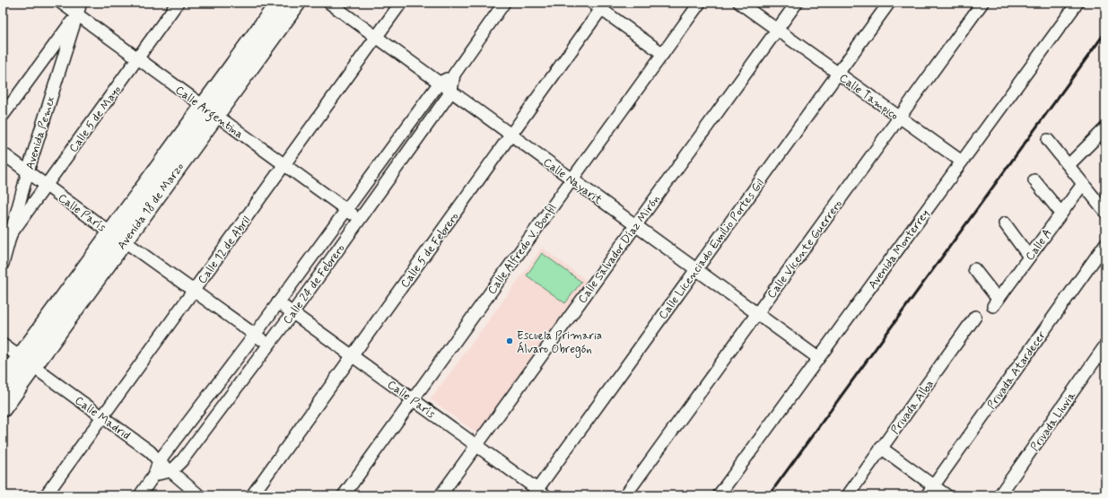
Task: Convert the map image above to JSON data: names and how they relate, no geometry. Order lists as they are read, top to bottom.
{
  "streets": {
    "street": [
      "Calle Tampico",
      "Calle Argentina",
      "Calle 5 de Mayo",
      "Avenida Pemex",
      "Calle Nayarit",
      "Avenida 18 de Marzo",
      "Calle París",
      "Calle A",
      "Calle Alfredo V. Bonfil",
      "Calle Salvador Díaz Mirón",
      "Calle Licenciado Emilio Portes Gil",
      "Calle Vicente Guerrero",
      "Avenida Monterrey",
      "Calle 12 de Abril",
      "Calle 5 de Febrero",
      "Calle 24 de Febrero",
      "Privada Atardecer",
      "Privada Alba",
      "Calle Madrid",
      "Privada Lluvia"
    ]
  },
  "crossings": [
    ["Calle Tampico", "Calle Salvador Díaz Mirón"],
    ["Calle Tampico", "Calle Licenciado Emilio Portes Gil"],
    ["Calle Tampico", "Calle Vicente Guerrero"],
    ["Calle Tampico", "Avenida Monterrey"],
    ["Calle Argentina", "Calle 5 de Mayo"],
    ["Calle Argentina", "Avenida Pemex"],
    ["Calle Argentina", "Avenida 18 de Marzo"],
    ["Calle Argentina", "Calle 12 de Abril"],
    ["Calle Argentina", "Calle 24 de Febrero"],
    ["Calle 5 de Mayo", "Avenida Pemex"],
    ["Calle 5 de Mayo", "Calle París"],
    ["Avenida Pemex", "Calle París"],
    ["Calle Nayarit", "Calle Alfredo V. Bonfil"],
    ["Calle Nayarit", "Calle Salvador Díaz Mirón"],
    ["Calle Nayarit", "Calle Licenciado Emilio Portes Gil"],
    ["Calle Nayarit", "Calle Vicente Guerrero"],
    ["Calle Nayarit", "Avenida Monterrey"],
    ["Calle Nayarit", "Calle 12 de Abril"],
    ["Calle Nayarit", "Calle 5 de Febrero"],
    ["Calle Nayarit", "Calle 24 de Febrero"],
    ["Avenida 18 de Marzo", "Calle París"],
    ["Avenida 18 de Marzo", "Calle Madrid"],
    ["Calle París", "Calle Alfredo V. Bonfil"],
    ["Calle París", "Calle Salvador Díaz Mirón"],
    ["Calle París", "Calle Licenciado Emilio Portes Gil"],
    ["Calle París", "Calle 12 de Abril"],
    ["Calle París", "Calle 5 de Febrero"],
    ["Calle París", "Calle 24 de Febrero"],
    ["Calle 12 de Abril", "Calle Madrid"],
    ["Calle 24 de Febrero", "Calle Madrid"]
  ],
  "places": ["Escuela Primaria Álvaro Obregón"]
}
